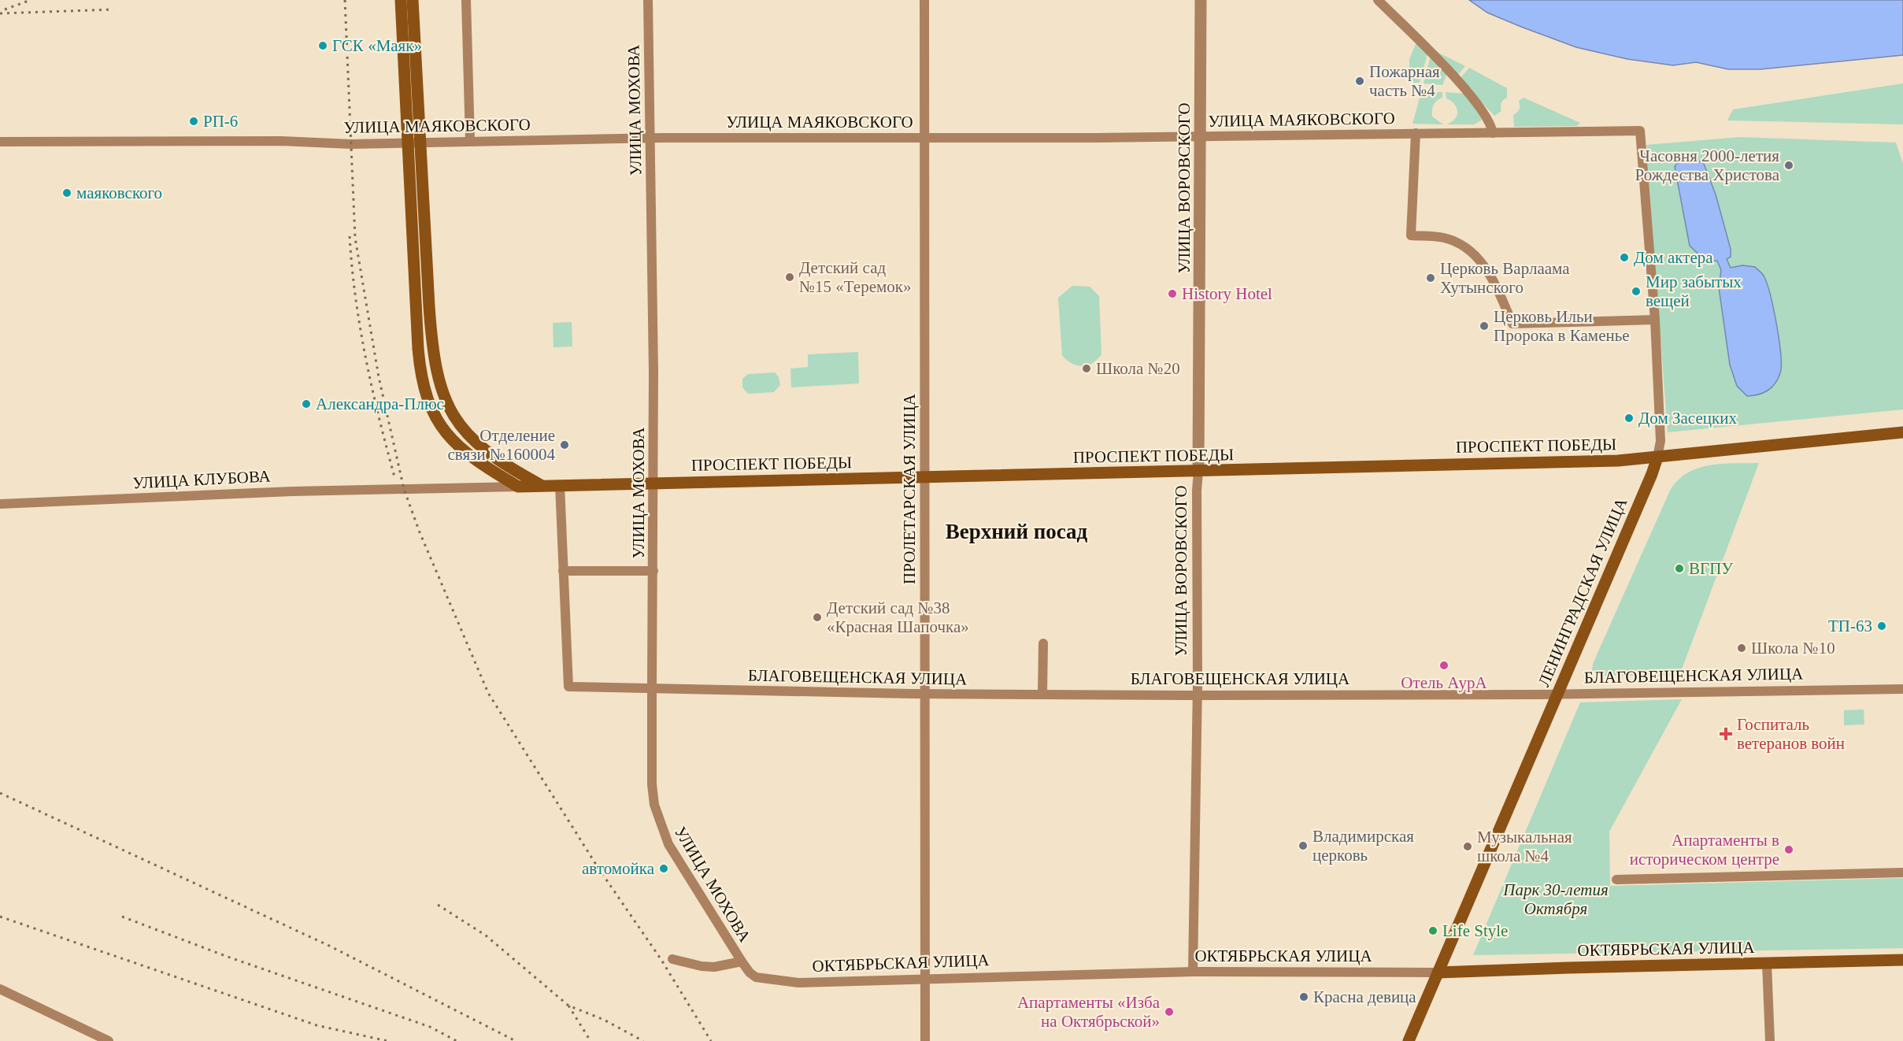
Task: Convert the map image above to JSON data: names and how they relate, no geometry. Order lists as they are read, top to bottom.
{
  "streets": {
    "main road": ["ПРОСПЕКТ ПОБЕДЫ", "ЛЕНИНГРАДСКАЯ УЛИЦА", "ОКТЯБРЬСКАЯ УЛИЦА"],
    "street": [
      "УЛИЦА МОХОВА",
      "УЛИЦА МАЯКОВСКОГО",
      "УЛИЦА ВОРОВСКОГО",
      "УЛИЦА КЛУБОВА",
      "ПРОЛЕТАРСКАЯ УЛИЦА",
      "БЛАГОВЕЩЕНСКАЯ УЛИЦА"
    ]
  },
  "crossings": [
    ["УЛИЦА МОХОВА", "УЛИЦА МАЯКОВСКОГО"],
    ["УЛИЦА МОХОВА", "ПРОСПЕКТ ПОБЕДЫ"],
    ["УЛИЦА МОХОВА", "БЛАГОВЕЩЕНСКАЯ УЛИЦА"],
    ["УЛИЦА МОХОВА", "ОКТЯБРЬСКАЯ УЛИЦА"],
    ["УЛИЦА МАЯКОВСКОГО", "УЛИЦА ВОРОВСКОГО"],
    ["УЛИЦА МАЯКОВСКОГО", "ПРОЛЕТАРСКАЯ УЛИЦА"],
    ["УЛИЦА МАЯКОВСКОГО", "ЛЕНИНГРАДСКАЯ УЛИЦА"],
    ["УЛИЦА ВОРОВСКОГО", "ПРОСПЕКТ ПОБЕДЫ"],
    ["УЛИЦА ВОРОВСКОГО", "БЛАГОВЕЩЕНСКАЯ УЛИЦА"],
    ["УЛИЦА ВОРОВСКОГО", "ОКТЯБРЬСКАЯ УЛИЦА"],
    ["ПРОСПЕКТ ПОБЕДЫ", "УЛИЦА КЛУБОВА"],
    ["ПРОСПЕКТ ПОБЕДЫ", "ПРОЛЕТАРСКАЯ УЛИЦА"],
    ["ПРОСПЕКТ ПОБЕДЫ", "ЛЕНИНГРАДСКАЯ УЛИЦА"],
    ["ПРОЛЕТАРСКАЯ УЛИЦА", "БЛАГОВЕЩЕНСКАЯ УЛИЦА"],
    ["ПРОЛЕТАРСКАЯ УЛИЦА", "ОКТЯБРЬСКАЯ УЛИЦА"],
    ["ЛЕНИНГРАДСКАЯ УЛИЦА", "БЛАГОВЕЩЕНСКАЯ УЛИЦА"],
    ["ЛЕНИНГРАДСКАЯ УЛИЦА", "ОКТЯБРЬСКАЯ УЛИЦА"]
  ],
  "districts": ["Верхний посад"],
  "parks": ["Парк 30-летия Октября"],
  "places": {
    "other": [
      "ГСК «Маяк»",
      "Пожарная часть №4",
      "РП-6",
      "Часовня 2000-летия Рождества Христова",
      "маяковского",
      "Дом актера",
      "Детский сад №15 «Теремок»",
      "Церковь Варлаама Хутынского",
      "Мир забытых вещей",
      "History Hotel",
      "Церковь Ильи Пророка в Каменье",
      "Школа №20",
      "Александра-Плюс",
      "Дом Засецких",
      "Отделение связи №160004",
      "ВГПУ",
      "Детский сад №38 «Красная Шапочка»",
      "ТП-63",
      "Школа №10",
      "Отель АурА",
      "Владимирская церковь",
      "Музыкальная школа №4",
      "Апартаменты в историческом центре",
      "автомойка",
      "Life Style",
      "Красна девица",
      "Апартаменты «Изба на Октябрьской»"
    ],
    "health": ["Госпиталь ветеранов войн"]
  }
}
